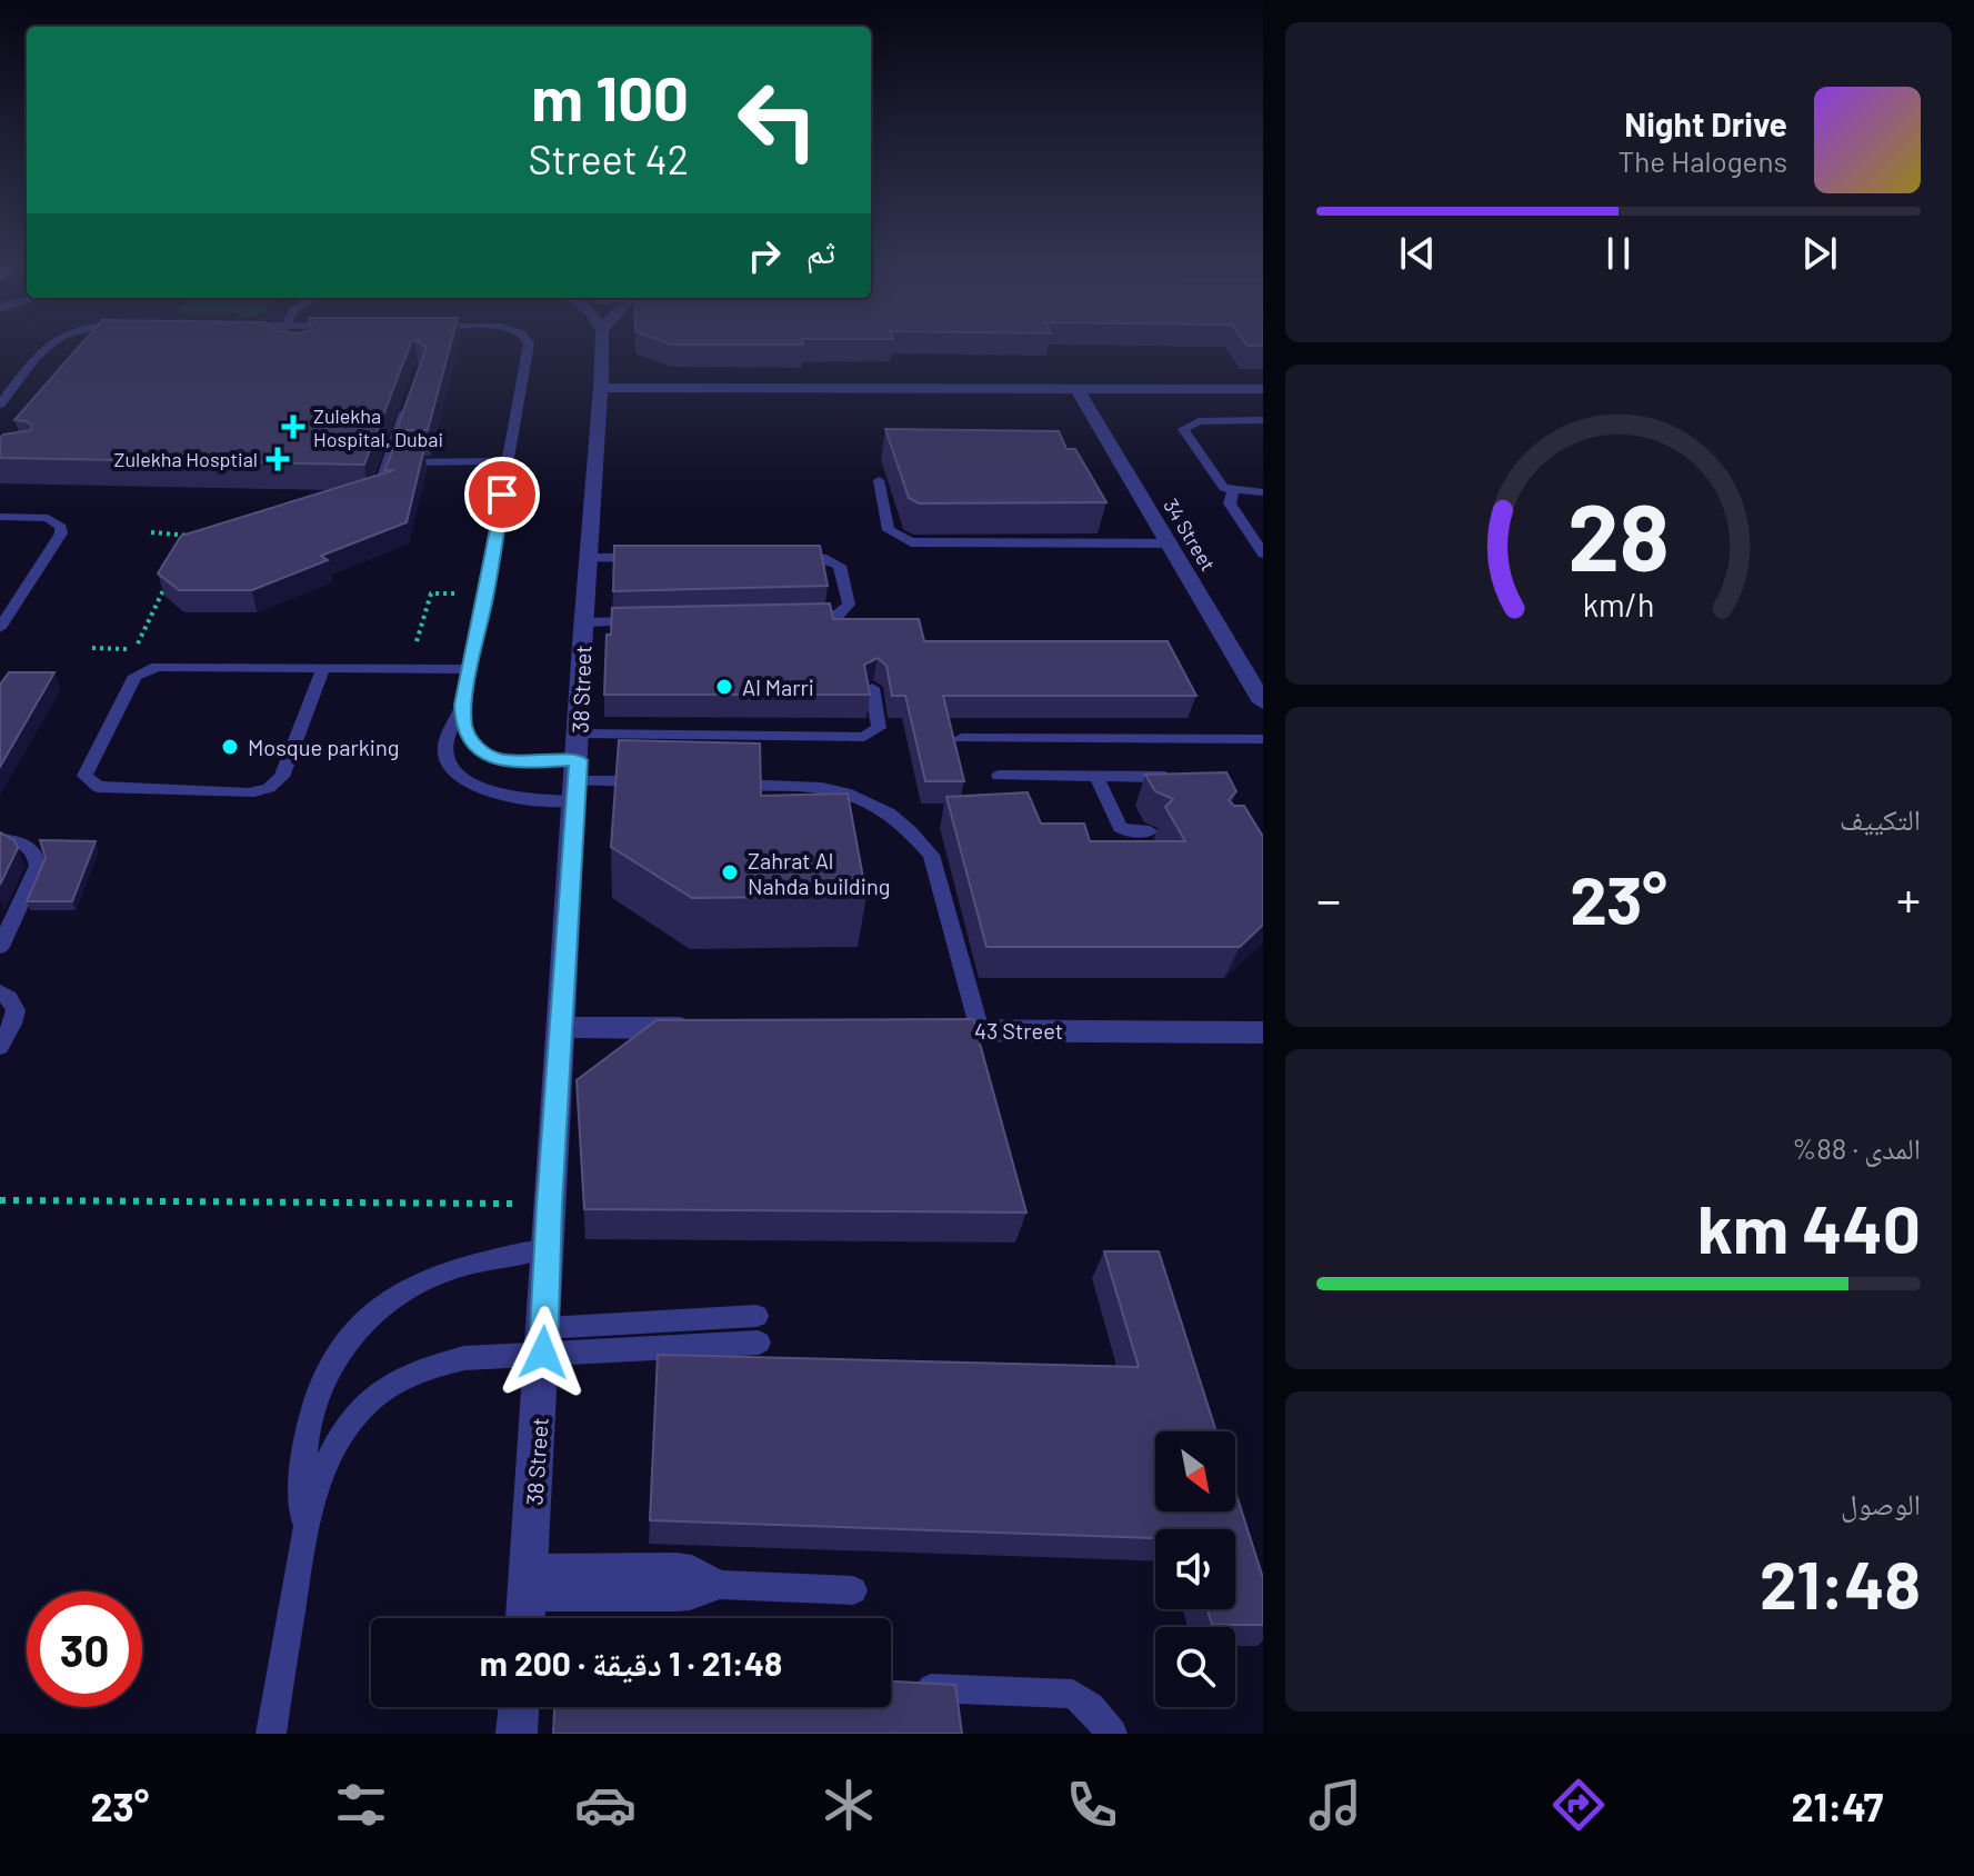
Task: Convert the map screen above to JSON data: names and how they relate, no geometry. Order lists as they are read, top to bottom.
{
  "streets": {
    "street": ["34 Street", "38 Street", "43 Street"]
  },
  "places": {
    "health": ["Zulekha Hospital, Dubai", "Zulekha Hosptial"],
    "other": ["Al Marri", "Mosque parking", "Zahrat Al Nahda building"]
  },
  "north": "bottom right",
  "page": {
    "turn": ["100 m", "42 Street"],
    "song": ["Night Drive", "The Halogens"],
    "then": "ثم",
    "tile": [
      "التكييف",
      ["المدى · 88%", "440 km"],
      ["الوصول", "21:48"]
    ],
    "heat": ["−", "23°", "+"],
    "limit": "30",
    "trip": "21:48 · 1 دقيقة · 200 m",
    "tabs": ["21:47", "23°"],
    "gauge": ["28", "km/h"]
  }
}
